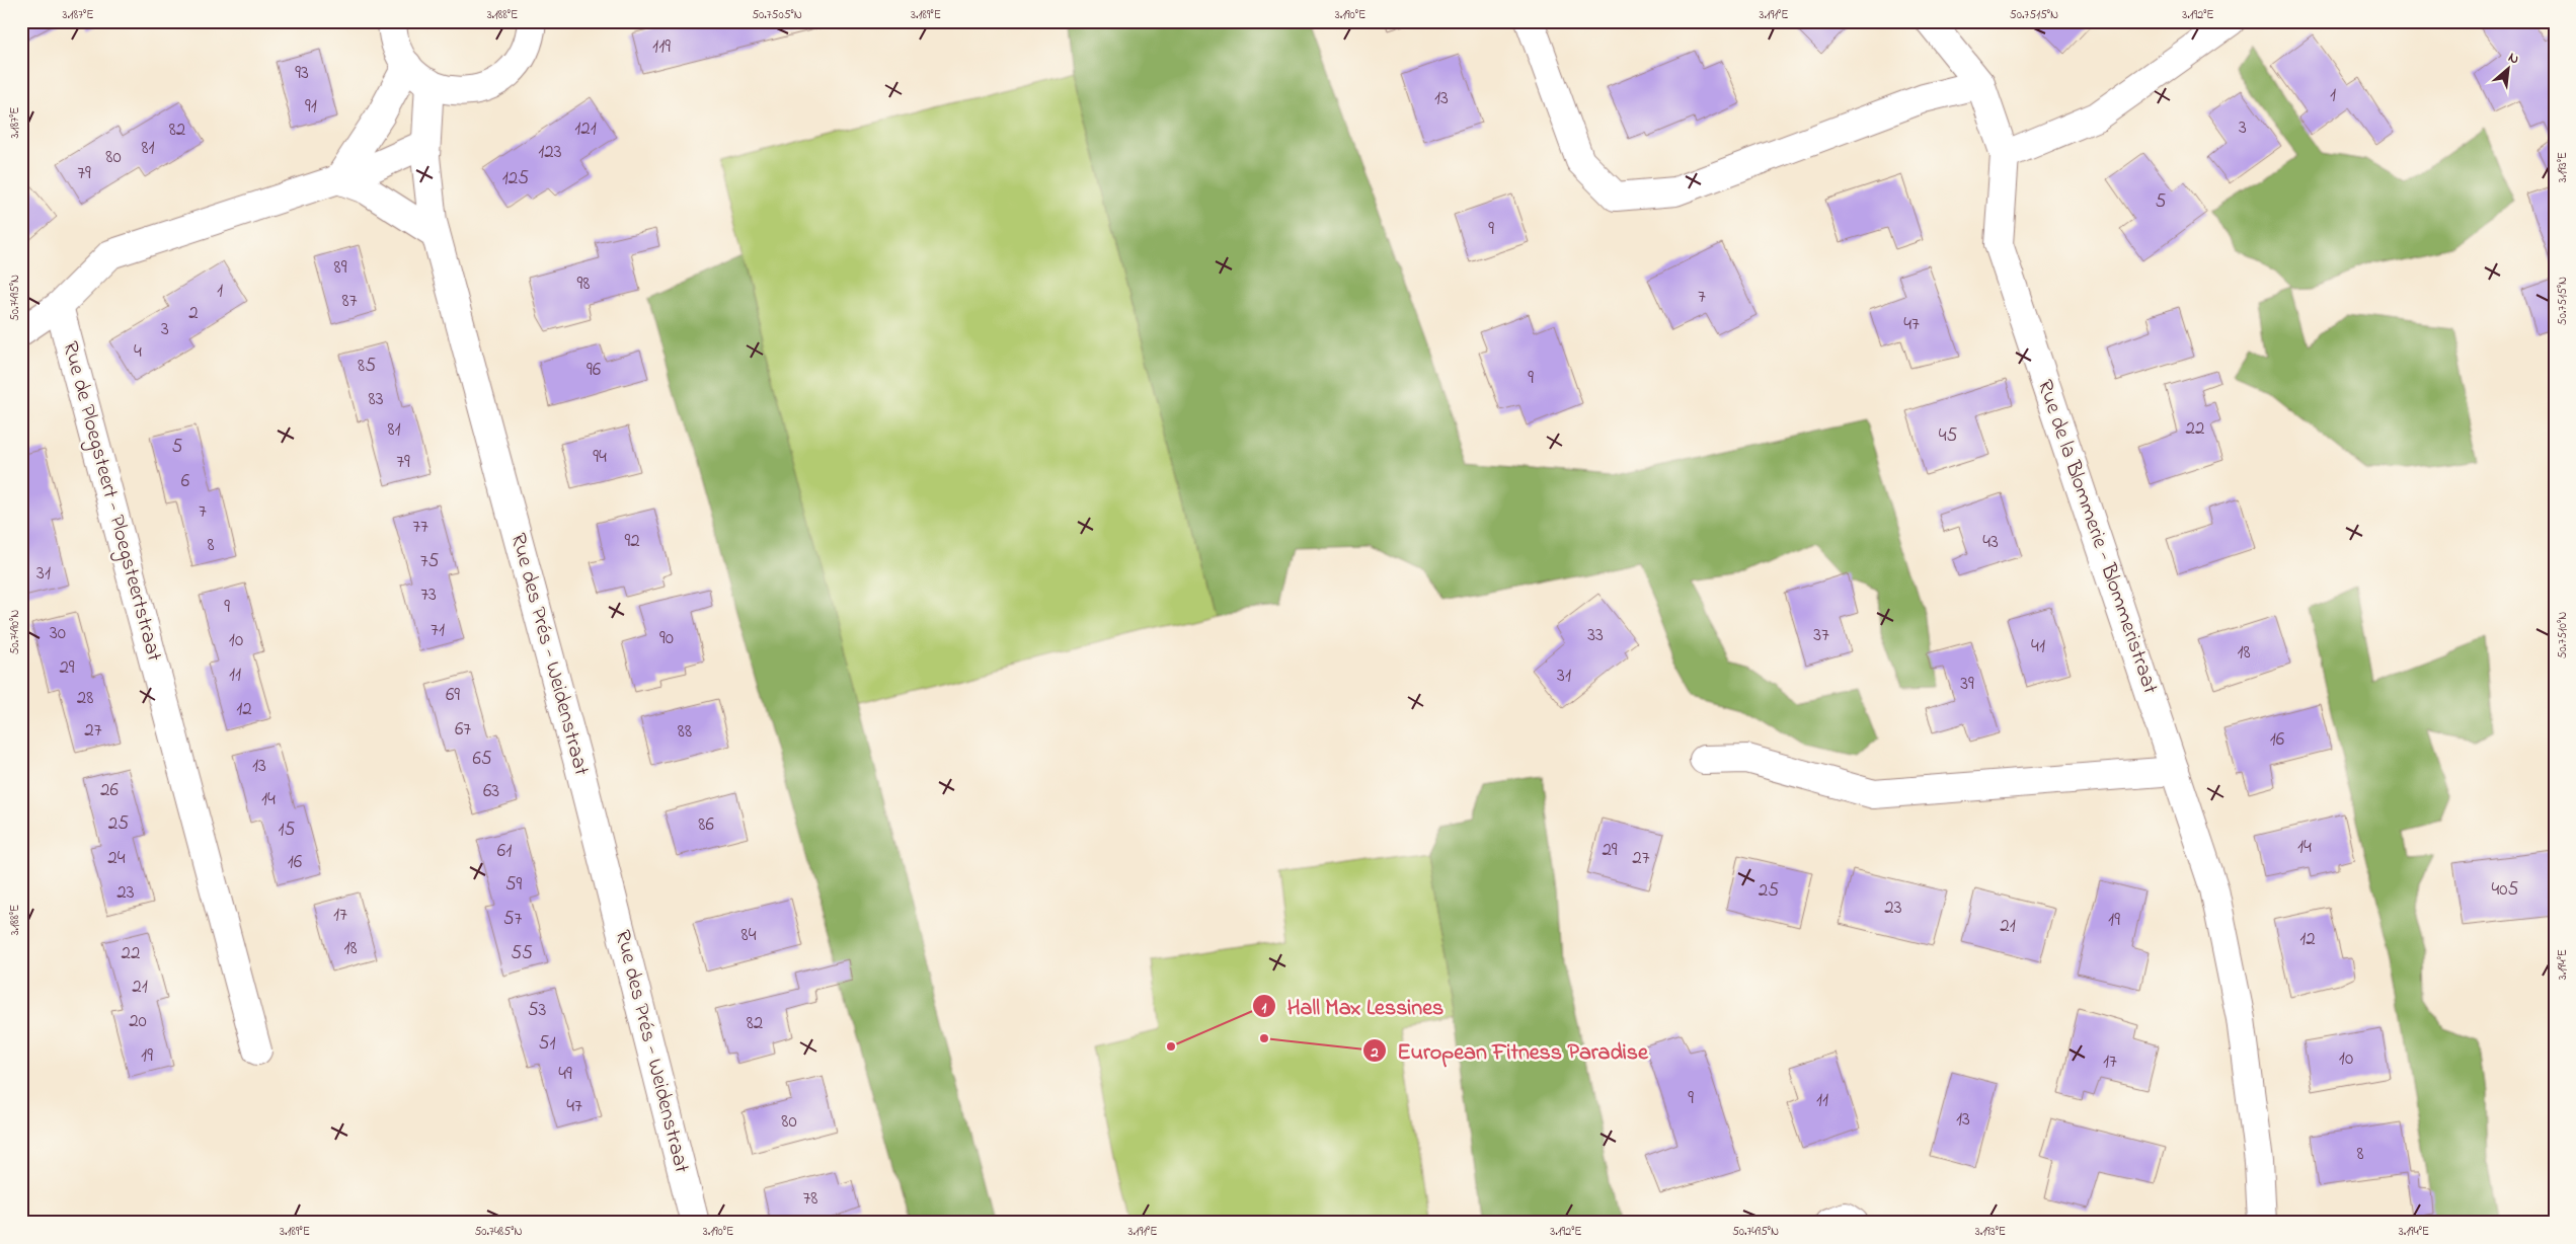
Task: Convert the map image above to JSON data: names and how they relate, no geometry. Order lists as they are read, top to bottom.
{
  "streets": {
    "street": ["Rue de Ploegsteert - Ploegsteertstraat", "Rue de la Blommerie - Blommeristraat", "Rue des Prés - Weidenstraat"]
  },
  "crossings": [
    ["Rue de Ploegsteert - Ploegsteertstraat", "Rue des Prés - Weidenstraat"]
  ],
  "places": ["European Fitness Paradise", "Hall Max Lessines"],
  "house_numbers": [
    "119",
    "93",
    "1",
    "13",
    "91",
    "3",
    "121",
    "82",
    "81",
    "123",
    "80",
    "79",
    "125",
    "5",
    "9",
    "89",
    "98",
    "1",
    "7",
    "87",
    "2",
    "47",
    "3",
    "4",
    "85",
    "96",
    "9",
    "83",
    "22",
    "81",
    "45",
    "5",
    "94",
    "79",
    "6",
    "7",
    "77",
    "92",
    "43",
    "8",
    "75",
    "31",
    "73",
    "9",
    "71",
    "30",
    "33",
    "37",
    "90",
    "10",
    "41",
    "18",
    "29",
    "11",
    "31",
    "39",
    "69",
    "28",
    "12",
    "67",
    "27",
    "88",
    "16",
    "65",
    "13",
    "26",
    "63",
    "14",
    "25",
    "86",
    "15",
    "14",
    "29",
    "61",
    "24",
    "27",
    "16",
    "59",
    "405",
    "25",
    "23",
    "23",
    "17",
    "57",
    "19",
    "21",
    "84",
    "12",
    "18",
    "22",
    "55",
    "21",
    "53",
    "20",
    "82",
    "51",
    "19",
    "10",
    "17",
    "49",
    "9",
    "11",
    "47",
    "13",
    "80",
    "8",
    "78"
  ],
  "north": "top right",
  "coordinates": [
    "3.187°E",
    "3.188°E",
    "50.7505°N",
    "3.189°E",
    "3.190°E",
    "3.191°E",
    "50.7515°N",
    "3.192°E",
    "3.193°E",
    "50.7495°N",
    "50.7490°N",
    "50.7510°N",
    "3.194°E",
    "50.7485°N"
  ]
}
